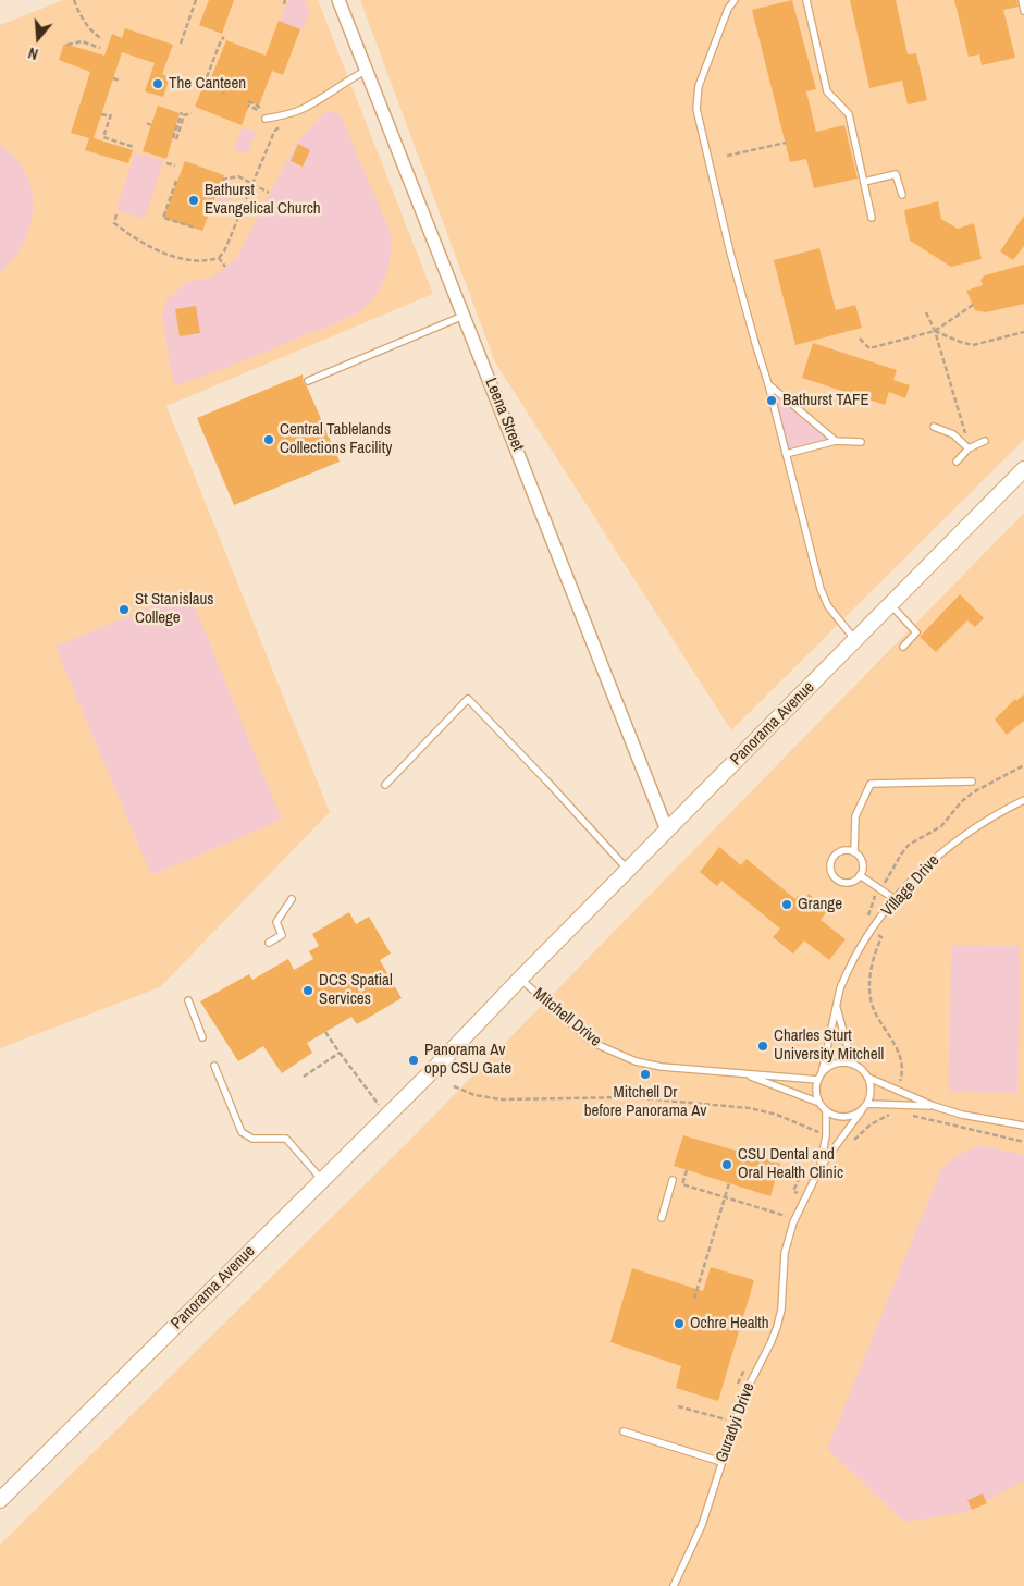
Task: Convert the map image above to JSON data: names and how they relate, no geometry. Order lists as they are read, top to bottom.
{
  "streets": {
    "street": ["Leena Street", "Panorama Avenue"],
    "lane": ["Village Drive", "Mitchell Drive", "Guradyi Drive"]
  },
  "crossings": [
    ["Leena Street", "Panorama Avenue"],
    ["Panorama Avenue", "Mitchell Drive"],
    ["Village Drive", "Mitchell Drive"],
    ["Village Drive", "Guradyi Drive"],
    ["Mitchell Drive", "Guradyi Drive"]
  ],
  "places": [
    "The Canteen",
    "Bathurst Evangelical Church",
    "Bathurst TAFE",
    "Central Tablelands Collections Facility",
    "St Stanislaus College",
    "Grange",
    "DCS Spatial Services",
    "Charles Sturt University Mitchell",
    "Panorama Av opp CSU Gate",
    "Mitchell Dr before Panorama Av",
    "CSU Dental and Oral Health Clinic",
    "Ochre Health"
  ],
  "north": "bottom"
}
